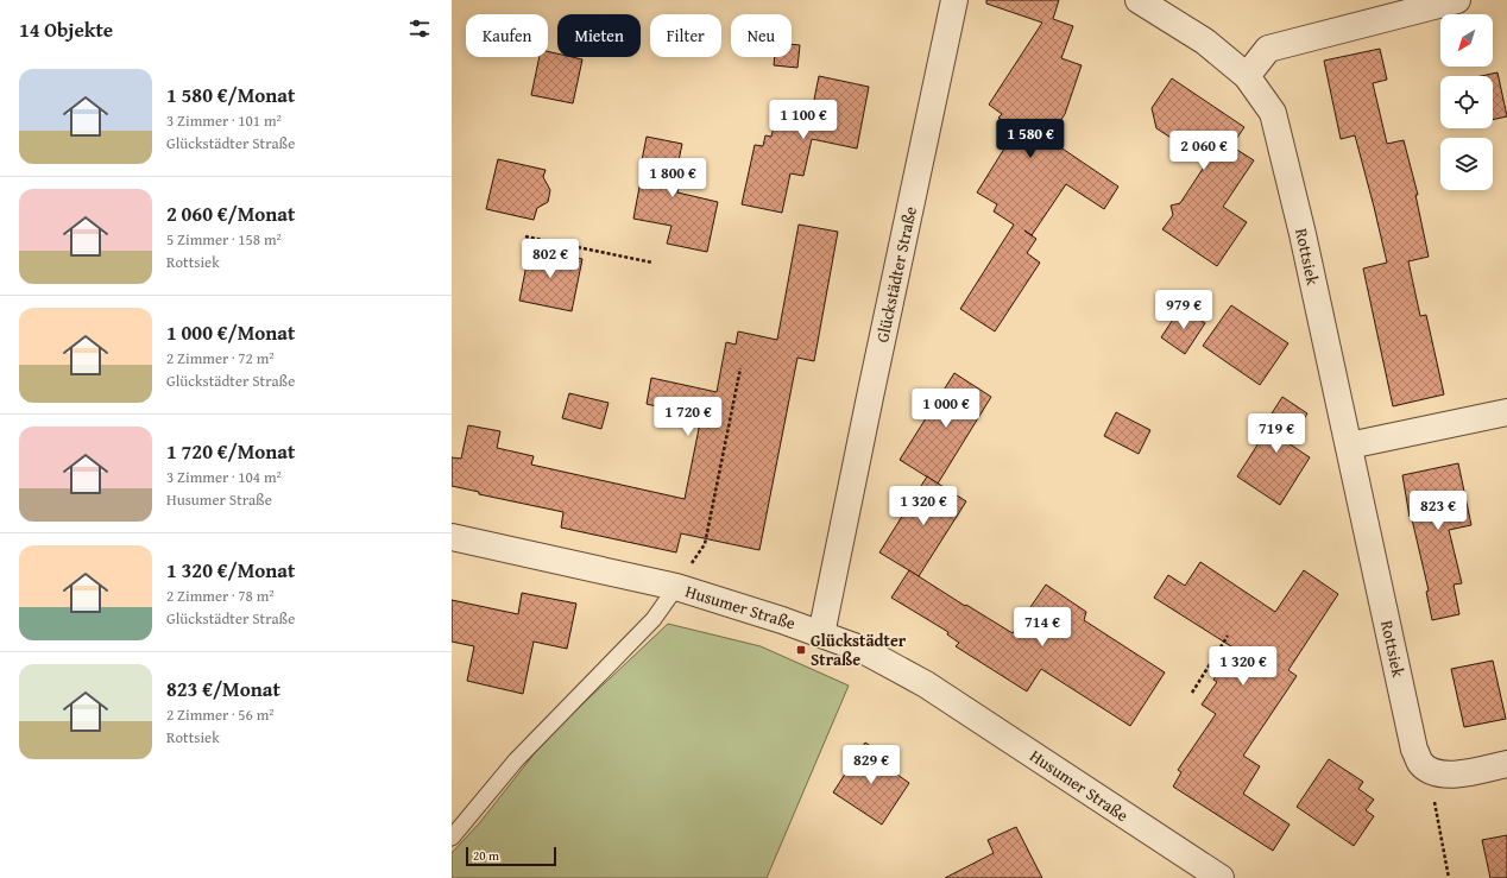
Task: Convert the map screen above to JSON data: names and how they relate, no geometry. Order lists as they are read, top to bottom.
{
  "streets": {
    "street": ["Rottsiek", "Glückstädter Straße", "Husumer Straße"]
  },
  "crossings": [
    ["Glückstädter Straße", "Husumer Straße"]
  ],
  "places": {
    "transit": ["Glückstädter Straße"]
  },
  "scale_bar": "20 m",
  "north": "bottom left",
  "page": {
    "heading": "14 Objekte",
    "chip": [
      "Kaufen",
      "Mieten",
      "Filter",
      "Neu"
    ],
    "list": [
      {
        "name": "1 580 €/Monat",
        "note": "3 Zimmer · 101 m² · Glückstädter Straße"
      },
      {
        "name": "2 060 €/Monat",
        "note": "5 Zimmer · 158 m² · Rottsiek"
      },
      {
        "name": "1 000 €/Monat",
        "note": "2 Zimmer · 72 m² · Glückstädter Straße"
      },
      {
        "name": "1 720 €/Monat",
        "note": "3 Zimmer · 104 m² · Husumer Straße"
      },
      {
        "name": "1 320 €/Monat",
        "note": "2 Zimmer · 78 m² · Glückstädter Straße"
      },
      {
        "name": "823 €/Monat",
        "note": "2 Zimmer · 56 m² · Rottsiek"
      }
    ],
    "price": [
      "1 100 €",
      "1 580 €",
      "2 060 €",
      "1 800 €",
      "802 €",
      "979 €",
      "1 000 €",
      "1 720 €",
      "719 €",
      "1 320 €",
      "823 €",
      "714 €",
      "1 320 €",
      "829 €"
    ],
    "scale": "20 m"
  }
}
